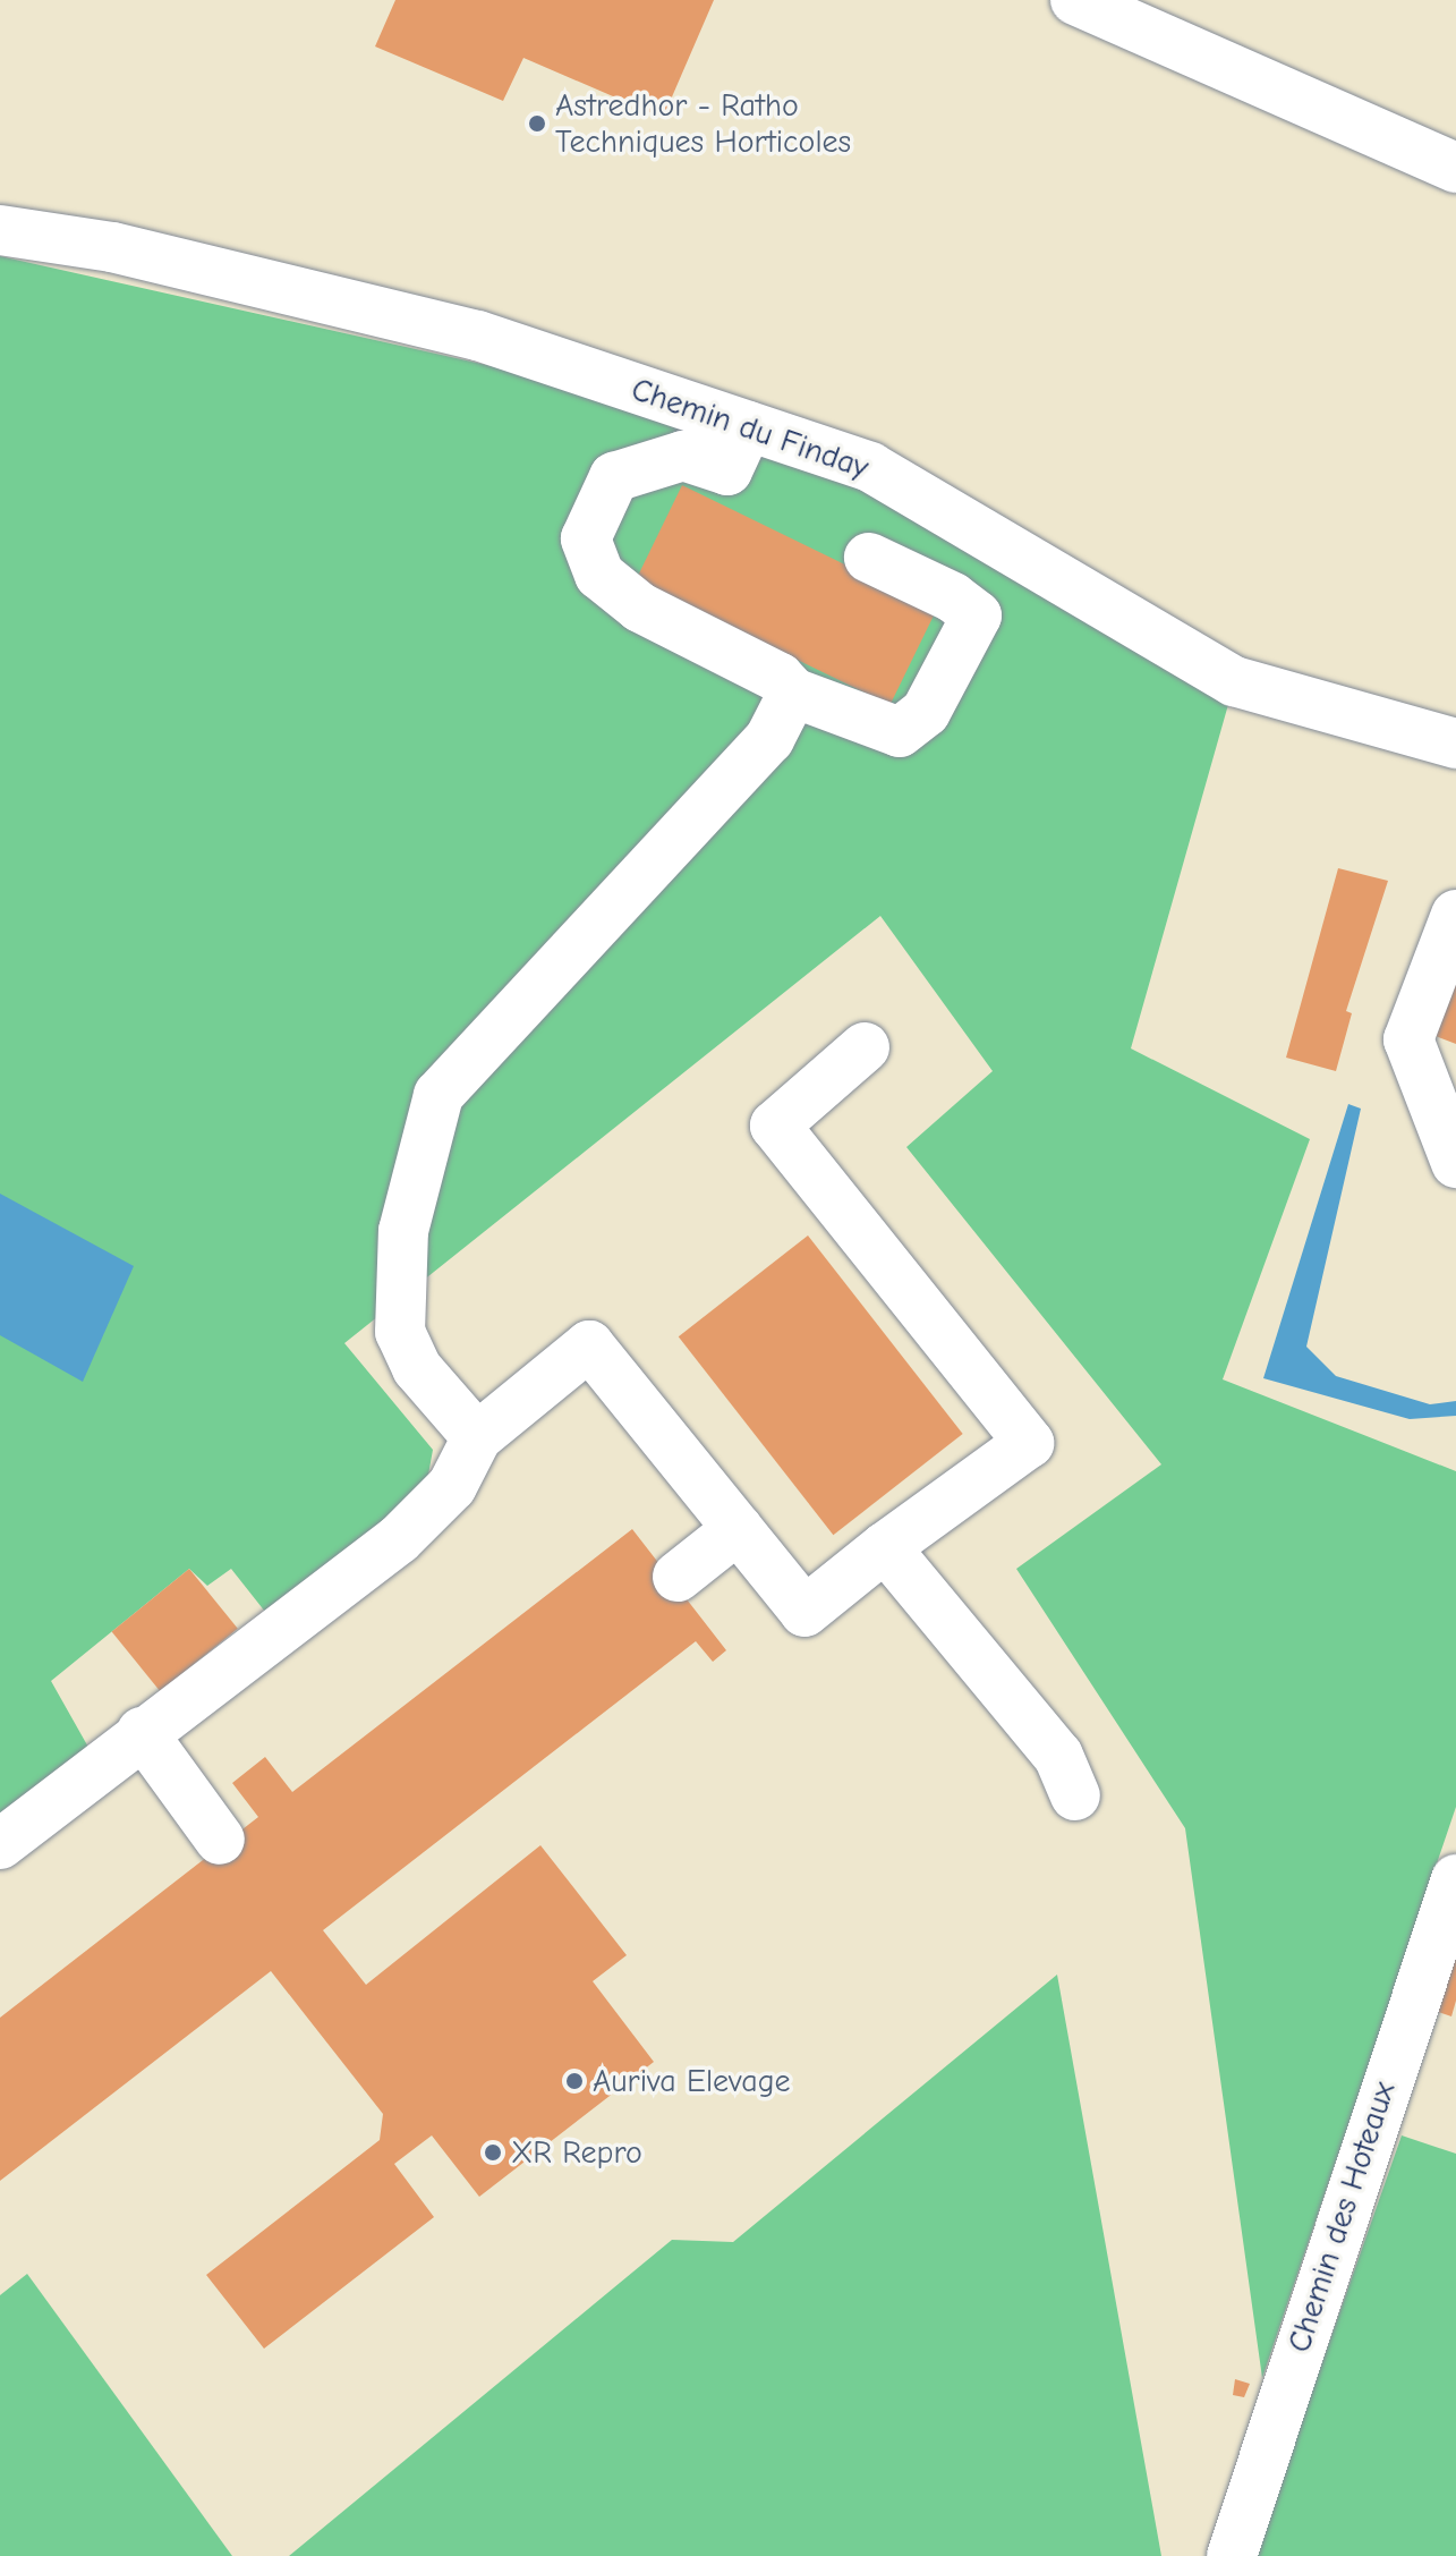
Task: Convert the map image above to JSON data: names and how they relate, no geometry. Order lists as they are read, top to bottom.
{
  "streets": {
    "street": ["Chemin du Finday", "Chemin des Hoteaux"]
  },
  "places": ["Astredhor - Ratho Techniques Horticoles", "Auriva Elevage", "XR Repro"]
}
